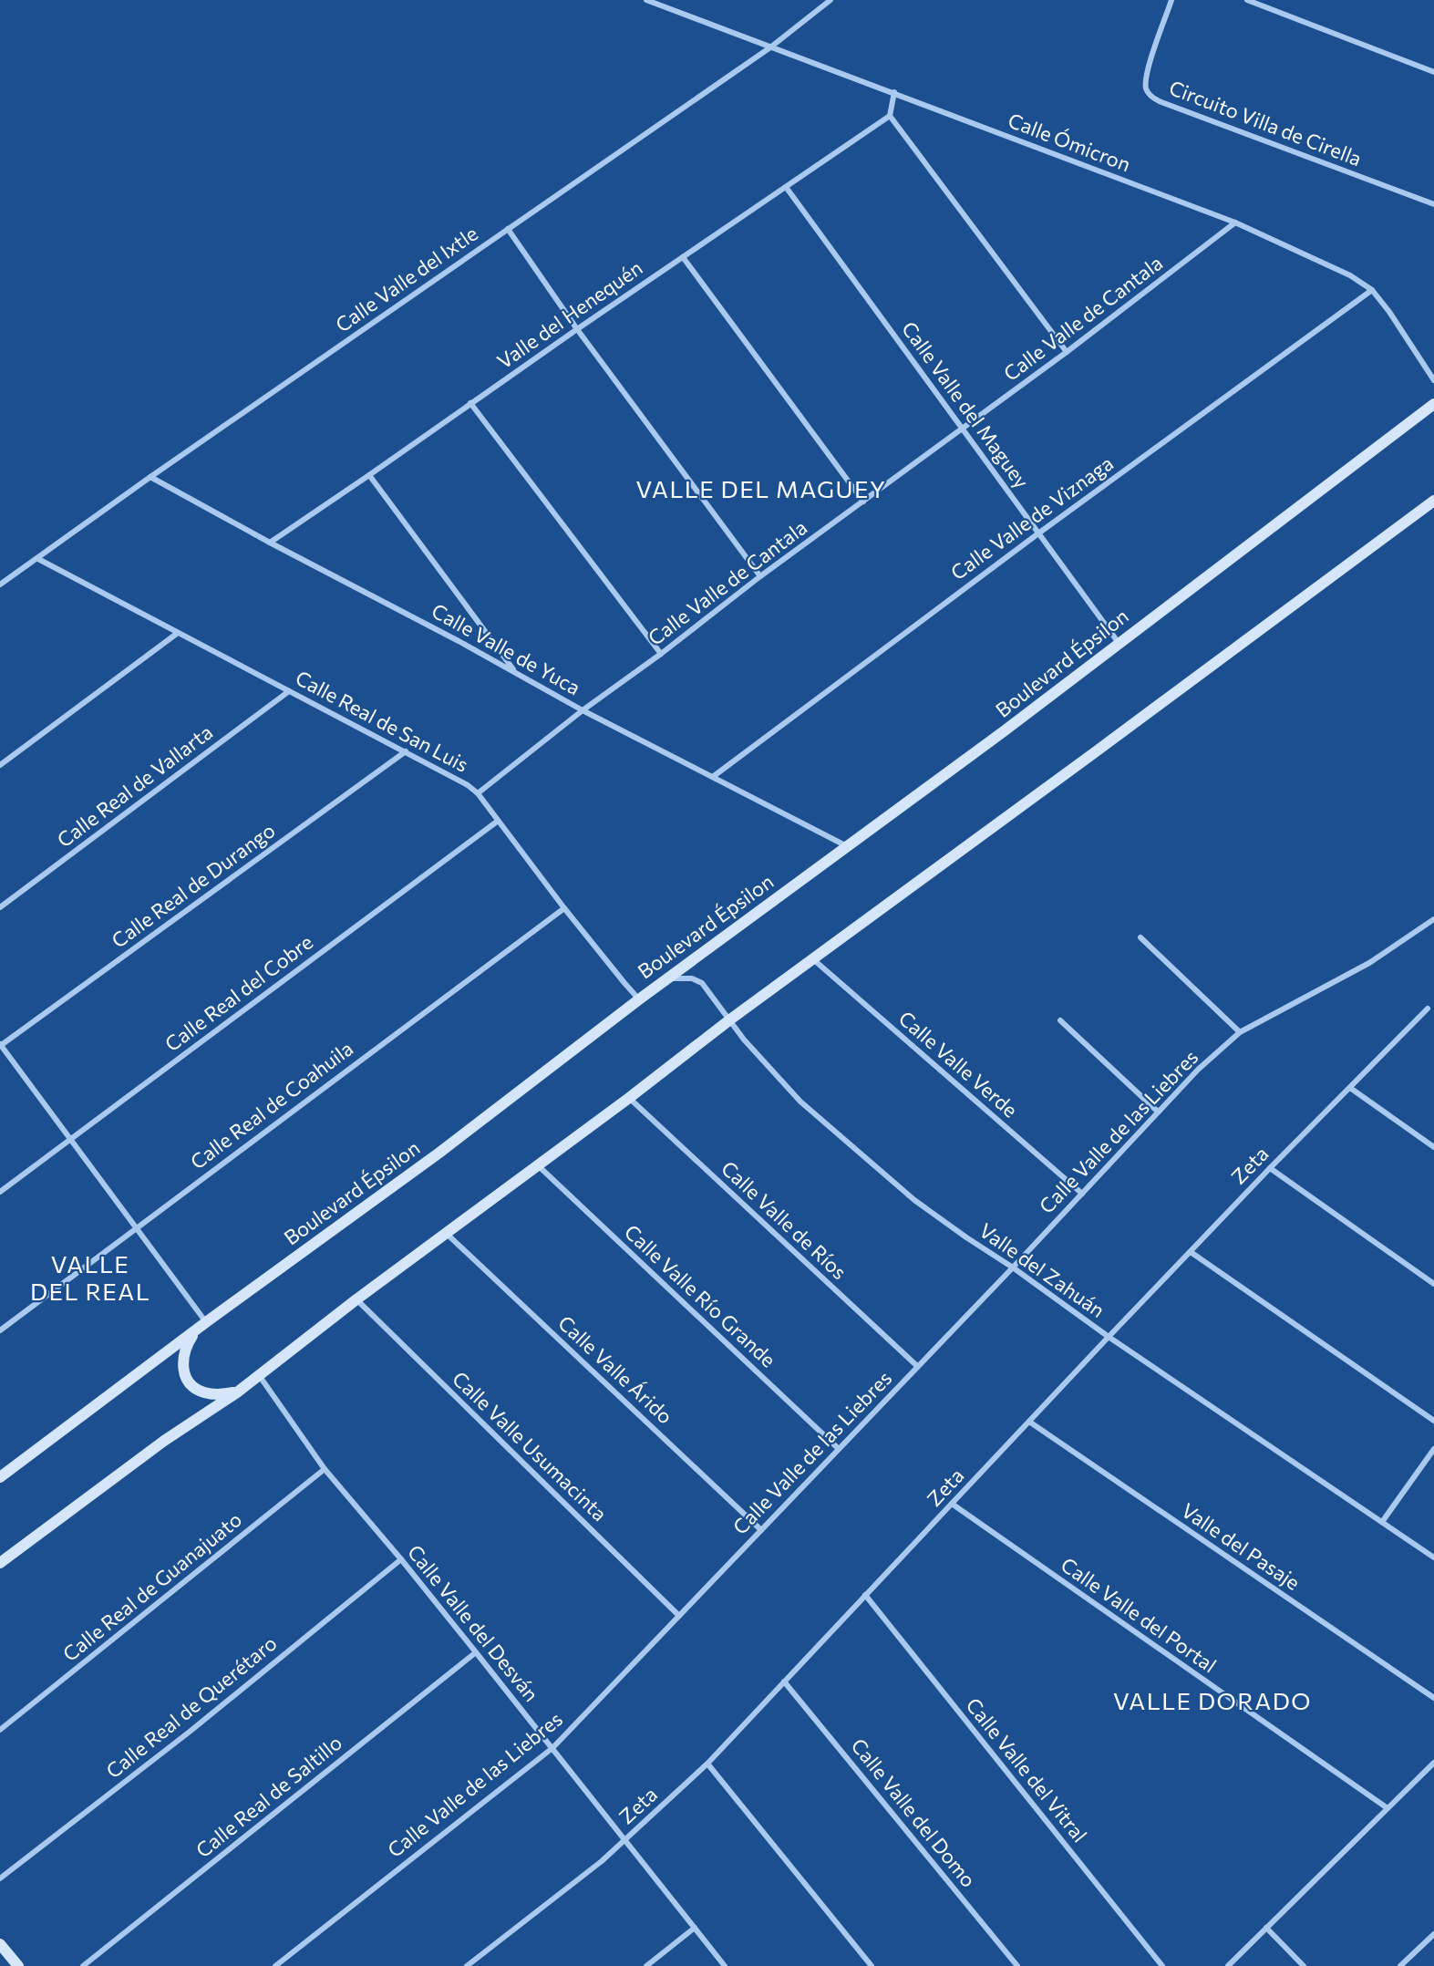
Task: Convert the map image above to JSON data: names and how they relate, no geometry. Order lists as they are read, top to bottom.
{
  "streets": {
    "street": [
      "Circuito Villa de Cirella",
      "Calle Ómicron",
      "Calle Valle del Ixtle",
      "Valle del Henequén",
      "Calle Valle de Cantala",
      "Calle Valle del Maguey",
      "Calle Valle de Viznaga",
      "Calle Valle de Yuca",
      "Boulevard Épsilon",
      "Calle Real de San Luis",
      "Calle Real de Vallarta",
      "Calle Real de Durango",
      "Calle Real del Cobre",
      "Calle Valle Verde",
      "Calle Real de Coahuila",
      "Calle Valle de las Liebres",
      "Zeta",
      "Calle Valle de Ríos",
      "Valle del Zahuán",
      "Calle Valle Río Grande",
      "Calle Valle Árido",
      "Calle Valle Usumacinta",
      "Valle del Pasaje",
      "Calle Real de Guanajuato",
      "Calle Valle del Portal",
      "Calle Valle del Desván",
      "Calle Real de Querétaro",
      "Calle Valle del Vitral",
      "Calle Real de Saltillo",
      "Calle Valle del Domo"
    ]
  },
  "crossings": [
    ["Calle Ómicron", "Calle Valle del Ixtle"],
    ["Calle Ómicron", "Calle Valle de Cantala"],
    ["Calle Ómicron", "Calle Valle de Viznaga"],
    ["Calle Valle del Ixtle", "Calle Valle de Yuca"],
    ["Calle Valle del Ixtle", "Calle Real de San Luis"],
    ["Valle del Henequén", "Calle Valle del Maguey"],
    ["Valle del Henequén", "Calle Valle de Yuca"],
    ["Calle Valle de Cantala", "Calle Valle del Maguey"],
    ["Calle Valle de Cantala", "Calle Valle de Yuca"],
    ["Calle Valle de Cantala", "Calle Real de San Luis"],
    ["Calle Valle del Maguey", "Calle Valle de Viznaga"],
    ["Calle Valle del Maguey", "Boulevard Épsilon"],
    ["Calle Valle de Viznaga", "Calle Valle de Yuca"],
    ["Calle Valle de Yuca", "Boulevard Épsilon"],
    ["Boulevard Épsilon", "Calle Real de San Luis"],
    ["Boulevard Épsilon", "Valle del Zahuán"],
    ["Calle Real de San Luis", "Calle Real de Vallarta"],
    ["Calle Real de San Luis", "Calle Real de Durango"],
    ["Calle Real de San Luis", "Calle Real del Cobre"],
    ["Calle Real de San Luis", "Calle Real de Coahuila"],
    ["Calle Valle Verde", "Calle Valle de las Liebres"],
    ["Calle Valle de las Liebres", "Calle Valle de Ríos"],
    ["Calle Valle de las Liebres", "Valle del Zahuán"],
    ["Calle Valle de las Liebres", "Calle Valle Río Grande"],
    ["Calle Valle de las Liebres", "Calle Valle Árido"],
    ["Calle Valle de las Liebres", "Calle Valle Usumacinta"],
    ["Calle Valle de las Liebres", "Calle Valle del Desván"],
    ["Zeta", "Valle del Zahuán"],
    ["Zeta", "Valle del Pasaje"],
    ["Zeta", "Calle Valle del Portal"],
    ["Zeta", "Calle Valle del Desván"],
    ["Zeta", "Calle Valle del Vitral"],
    ["Zeta", "Calle Valle del Domo"],
    ["Calle Real de Guanajuato", "Calle Valle del Desván"],
    ["Calle Valle del Desván", "Calle Real de Querétaro"],
    ["Calle Valle del Desván", "Calle Real de Saltillo"]
  ],
  "districts": ["VALLE DEL MAGUEY", "VALLE DEL REAL", "VALLE DORADO"]
}
